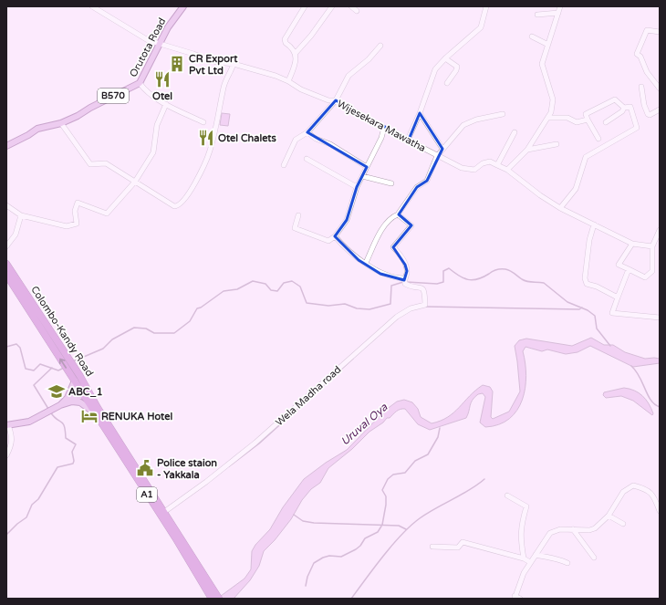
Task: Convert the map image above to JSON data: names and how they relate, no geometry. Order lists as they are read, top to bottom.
{
  "streets": {
    "highway": ["Colombo-Kandy Road", "A1"],
    "main road": ["Orutota Road", "B570"],
    "street": ["Wijesekara Mawatha", "Wela Madha road"]
  },
  "crossings": [
    ["Orutota Road", "Wijesekara Mawatha"],
    ["Colombo-Kandy Road", "Wela Madha road"]
  ],
  "water": ["Uruval Oya"],
  "places": {
    "building": ["CR Export Pvt Ltd"],
    "restaurant": ["Otel", "Otel Chalets"],
    "school or university": ["ABC_1"],
    "hotel": ["RENUKA Hotel"],
    "public building": ["Police staion - Yakkala"]
  }
}
